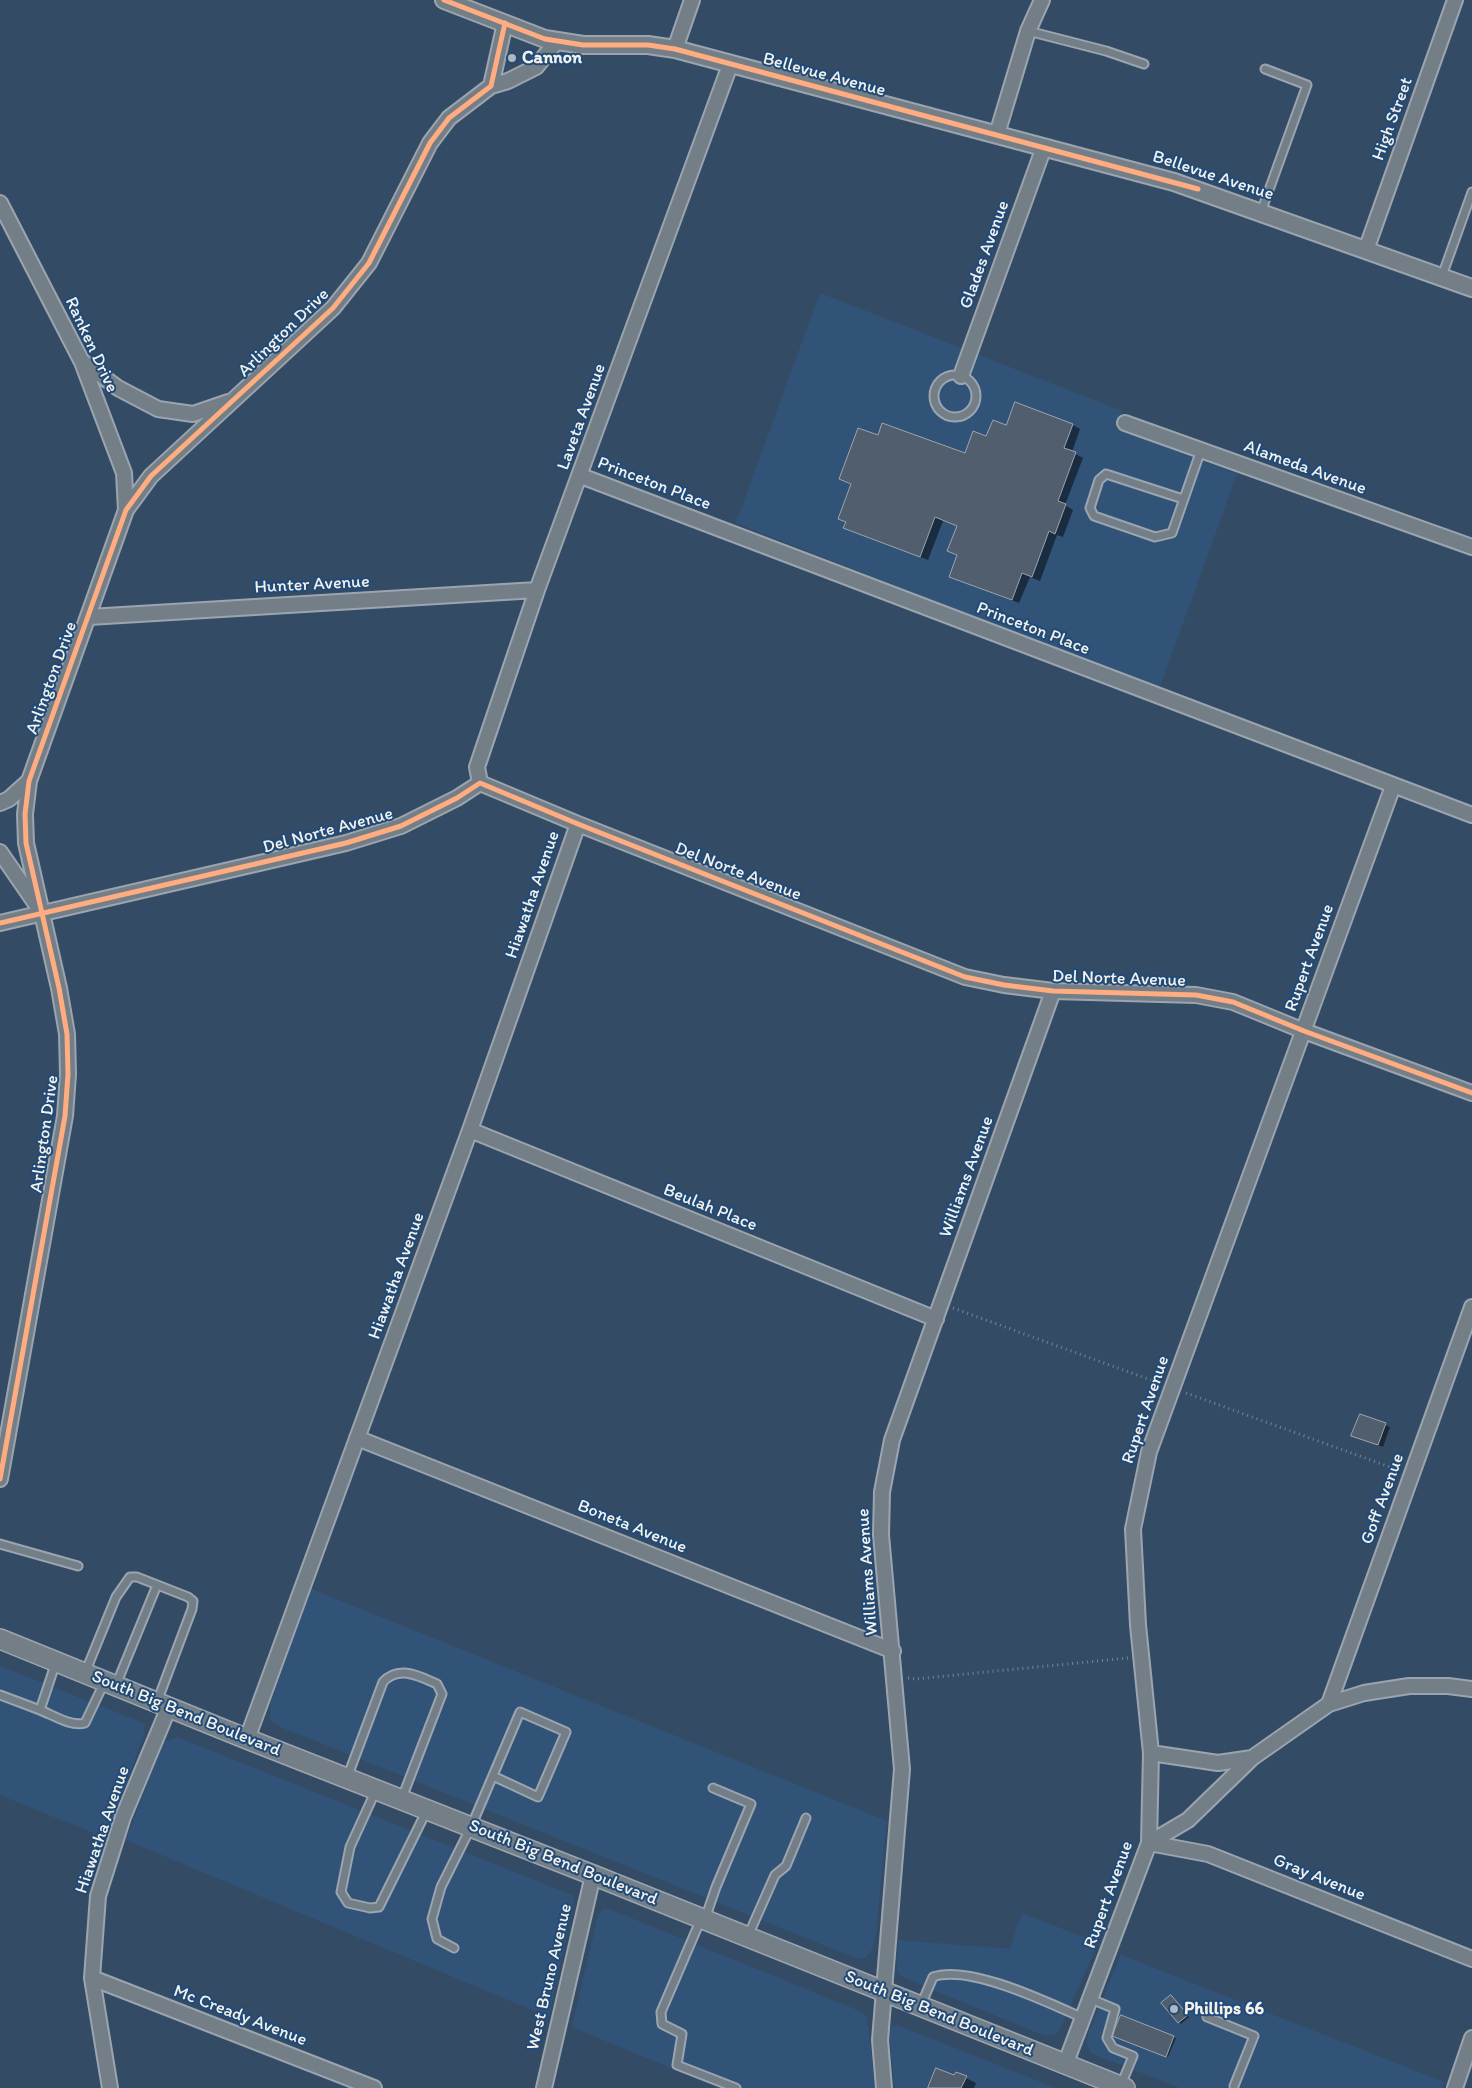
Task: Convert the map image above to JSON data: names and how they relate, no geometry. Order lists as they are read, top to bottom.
{
  "streets": {
    "main road": ["South Big Bend Boulevard"],
    "street": [
      "Bellevue Avenue",
      "High Street",
      "Glades Avenue",
      "Arlington Drive",
      "Ranken Drive",
      "Laveta Avenue",
      "Alameda Avenue",
      "Princeton Place",
      "Hunter Avenue",
      "Del Norte Avenue",
      "Hiawatha Avenue",
      "Rupert Avenue",
      "Williams Avenue",
      "Beulah Place",
      "Goff Avenue",
      "Boneta Avenue",
      "Gray Avenue",
      "West Bruno Avenue",
      "Mc Cready Avenue"
    ]
  },
  "crossings": [
    ["Bellevue Avenue", "High Street"],
    ["Bellevue Avenue", "Glades Avenue"],
    ["Bellevue Avenue", "Arlington Drive"],
    ["Bellevue Avenue", "Laveta Avenue"],
    ["Arlington Drive", "Ranken Drive"],
    ["Arlington Drive", "Hunter Avenue"],
    ["Arlington Drive", "Del Norte Avenue"],
    ["Laveta Avenue", "Princeton Place"],
    ["Laveta Avenue", "Hunter Avenue"],
    ["Laveta Avenue", "Del Norte Avenue"],
    ["Princeton Place", "Rupert Avenue"],
    ["Del Norte Avenue", "Hiawatha Avenue"],
    ["Del Norte Avenue", "Rupert Avenue"],
    ["Del Norte Avenue", "Williams Avenue"],
    ["Hiawatha Avenue", "Beulah Place"],
    ["Hiawatha Avenue", "Boneta Avenue"],
    ["Hiawatha Avenue", "South Big Bend Boulevard"],
    ["Hiawatha Avenue", "Mc Cready Avenue"],
    ["Rupert Avenue", "South Big Bend Boulevard"],
    ["Rupert Avenue", "Gray Avenue"],
    ["Williams Avenue", "Beulah Place"],
    ["Williams Avenue", "Boneta Avenue"],
    ["Williams Avenue", "South Big Bend Boulevard"],
    ["South Big Bend Boulevard", "West Bruno Avenue"]
  ],
  "places": ["Cannon", "Phillips 66"]
}
